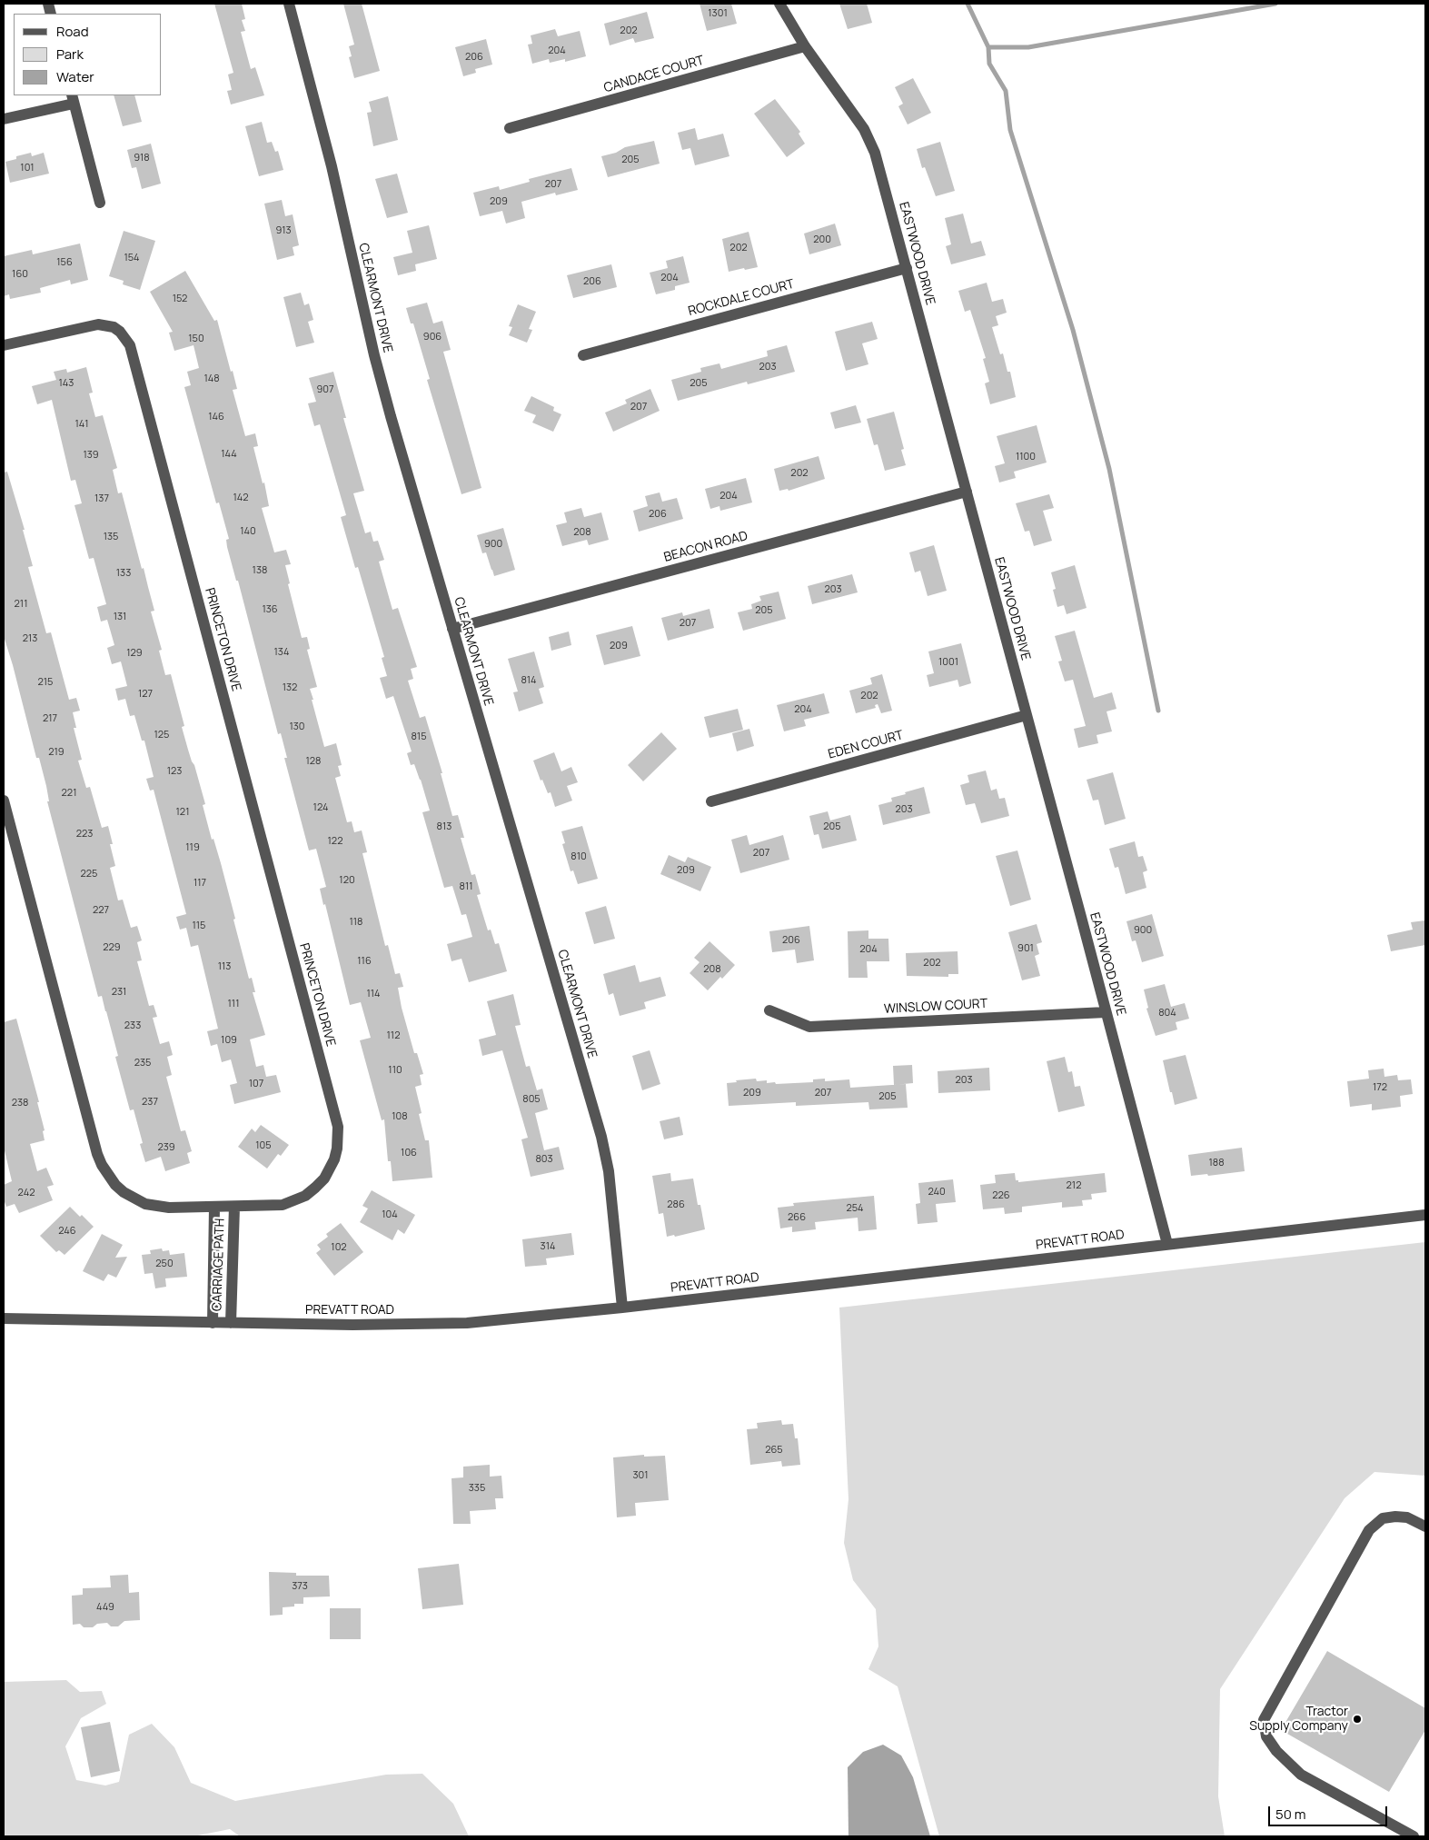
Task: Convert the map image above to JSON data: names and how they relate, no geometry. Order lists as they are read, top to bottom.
{
  "streets": {
    "street": [
      "CANDACE COURT",
      "EASTWOOD DRIVE",
      "CLEARMONT DRIVE",
      "ROCKDALE COURT",
      "BEACON ROAD",
      "PRINCETON DRIVE",
      "EDEN COURT",
      "WINSLOW COURT",
      "PREVATT ROAD",
      "CARRIAGE PATH"
    ]
  },
  "crossings": [
    ["CANDACE COURT", "EASTWOOD DRIVE"],
    ["EASTWOOD DRIVE", "ROCKDALE COURT"],
    ["EASTWOOD DRIVE", "BEACON ROAD"],
    ["EASTWOOD DRIVE", "EDEN COURT"],
    ["EASTWOOD DRIVE", "WINSLOW COURT"],
    ["EASTWOOD DRIVE", "PREVATT ROAD"],
    ["CLEARMONT DRIVE", "BEACON ROAD"],
    ["CLEARMONT DRIVE", "PREVATT ROAD"],
    ["PRINCETON DRIVE", "CARRIAGE PATH"],
    ["PREVATT ROAD", "CARRIAGE PATH"]
  ],
  "places": ["Tractor Supply Company"],
  "house_numbers": [
    "1301",
    "202",
    "204",
    "206",
    "918",
    "205",
    "101",
    "207",
    "209",
    "913",
    "200",
    "202",
    "154",
    "156",
    "160",
    "204",
    "206",
    "152",
    "906",
    "150",
    "203",
    "148",
    "143",
    "205",
    "907",
    "207",
    "146",
    "141",
    "144",
    "139",
    "1100",
    "202",
    "204",
    "142",
    "137",
    "206",
    "140",
    "208",
    "135",
    "900",
    "138",
    "133",
    "203",
    "211",
    "136",
    "205",
    "131",
    "207",
    "213",
    "209",
    "134",
    "129",
    "1001",
    "814",
    "215",
    "132",
    "127",
    "202",
    "204",
    "217",
    "130",
    "125",
    "815",
    "219",
    "128",
    "123",
    "221",
    "124",
    "203",
    "121",
    "813",
    "205",
    "223",
    "122",
    "119",
    "207",
    "810",
    "209",
    "225",
    "120",
    "117",
    "811",
    "227",
    "118",
    "115",
    "900",
    "206",
    "229",
    "901",
    "204",
    "116",
    "202",
    "113",
    "208",
    "231",
    "114",
    "111",
    "804",
    "233",
    "112",
    "109",
    "235",
    "110",
    "203",
    "107",
    "172",
    "209",
    "207",
    "205",
    "805",
    "237",
    "238",
    "108",
    "105",
    "239",
    "106",
    "803",
    "188",
    "212",
    "240",
    "242",
    "226",
    "286",
    "254",
    "104",
    "266",
    "246",
    "314",
    "102",
    "250",
    "265",
    "301",
    "335",
    "373",
    "449"
  ],
  "legend": ["Road", "Park", "Water"],
  "scale_bar": "50 m"
}
